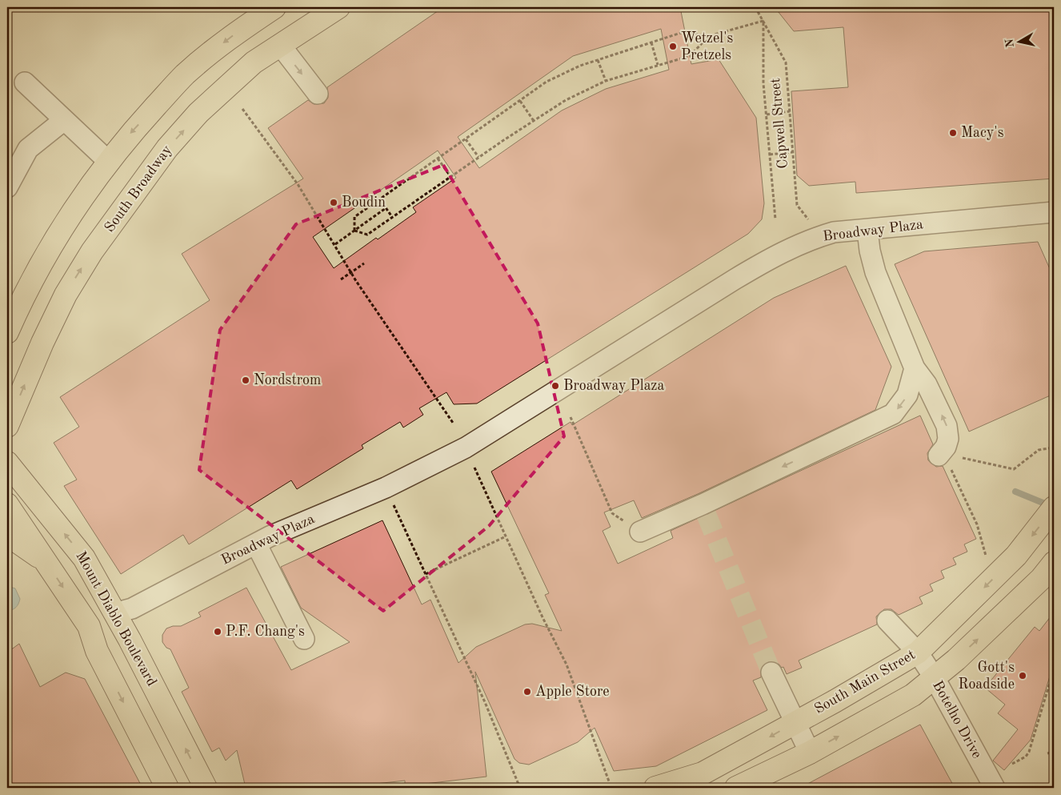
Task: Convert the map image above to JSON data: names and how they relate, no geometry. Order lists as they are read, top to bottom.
{
  "streets": {
    "main road": ["South Broadway", "Mount Diablo Boulevard", "South Main Street"],
    "street": ["Broadway Plaza", "Botelho Drive"],
    "path": ["Capwell Street"]
  },
  "crossings": [
    ["Broadway Plaza", "Mount Diablo Boulevard"],
    ["South Main Street", "Botelho Drive"]
  ],
  "places": [
    "Wetzel's Pretzels",
    "Macy's",
    "Boudin",
    "Nordstrom",
    "Broadway Plaza",
    "P.F. Chang's",
    "Gott's Roadside",
    "Apple Store"
  ],
  "north": "left"
}
